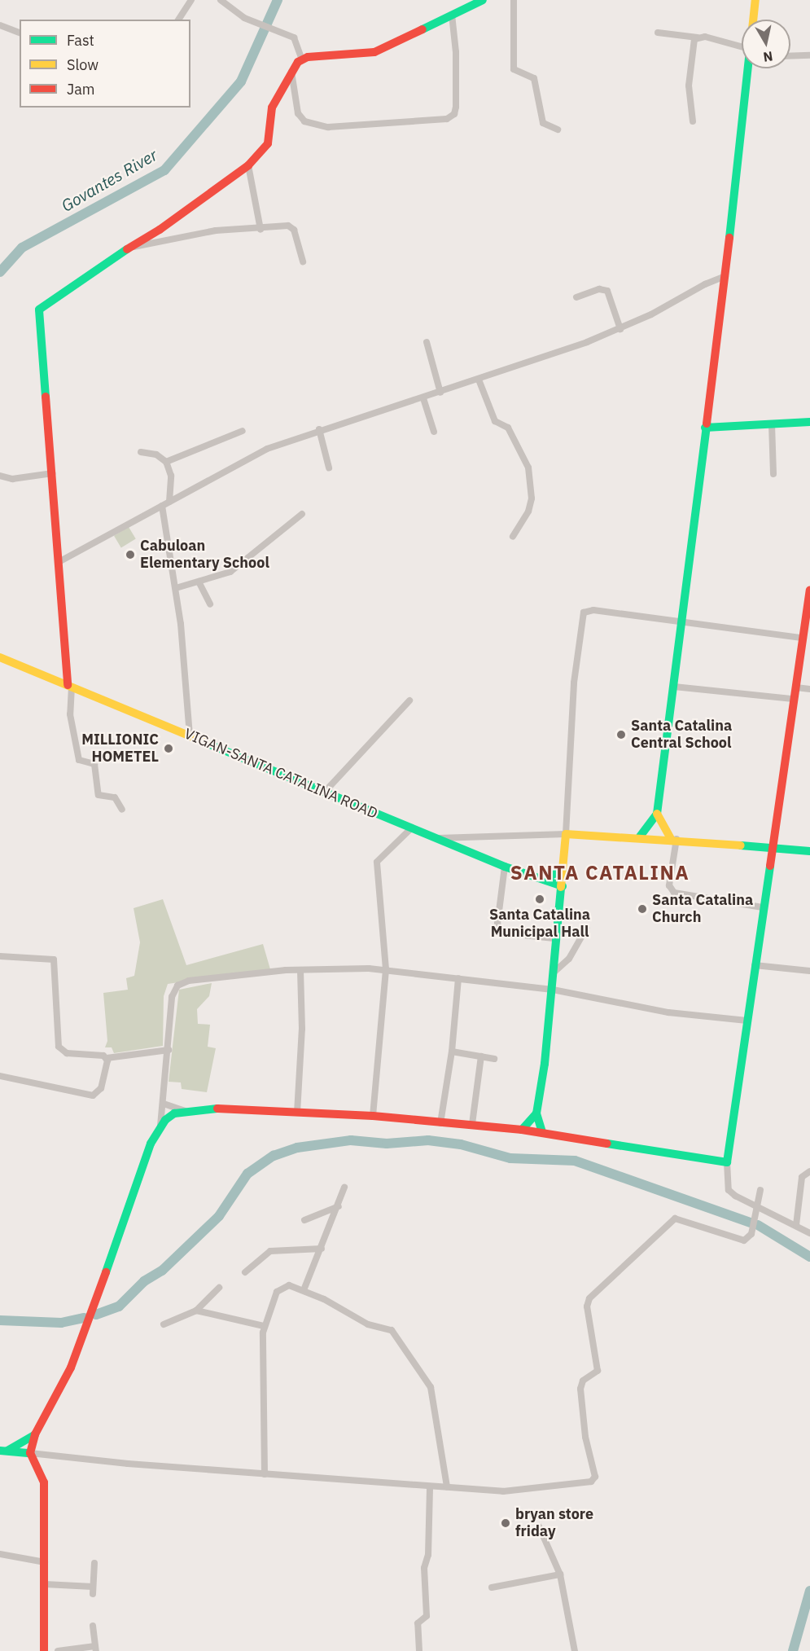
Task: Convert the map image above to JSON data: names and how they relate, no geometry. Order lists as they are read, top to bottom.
{
  "streets": {
    "street": ["VIGAN-SANTA CATALINA ROAD"]
  },
  "districts": ["SANTA CATALINA"],
  "water": ["Govantes River"],
  "places": [
    "Cabuloan Elementary School",
    "Santa Catalina Central School",
    "MILLIONIC HOMETEL",
    "Santa Catalina Municipal Hall",
    "Santa Catalina Church",
    "bryan store friday"
  ],
  "legend": ["Fast", "Slow", "Jam"],
  "north": "bottom"
}
